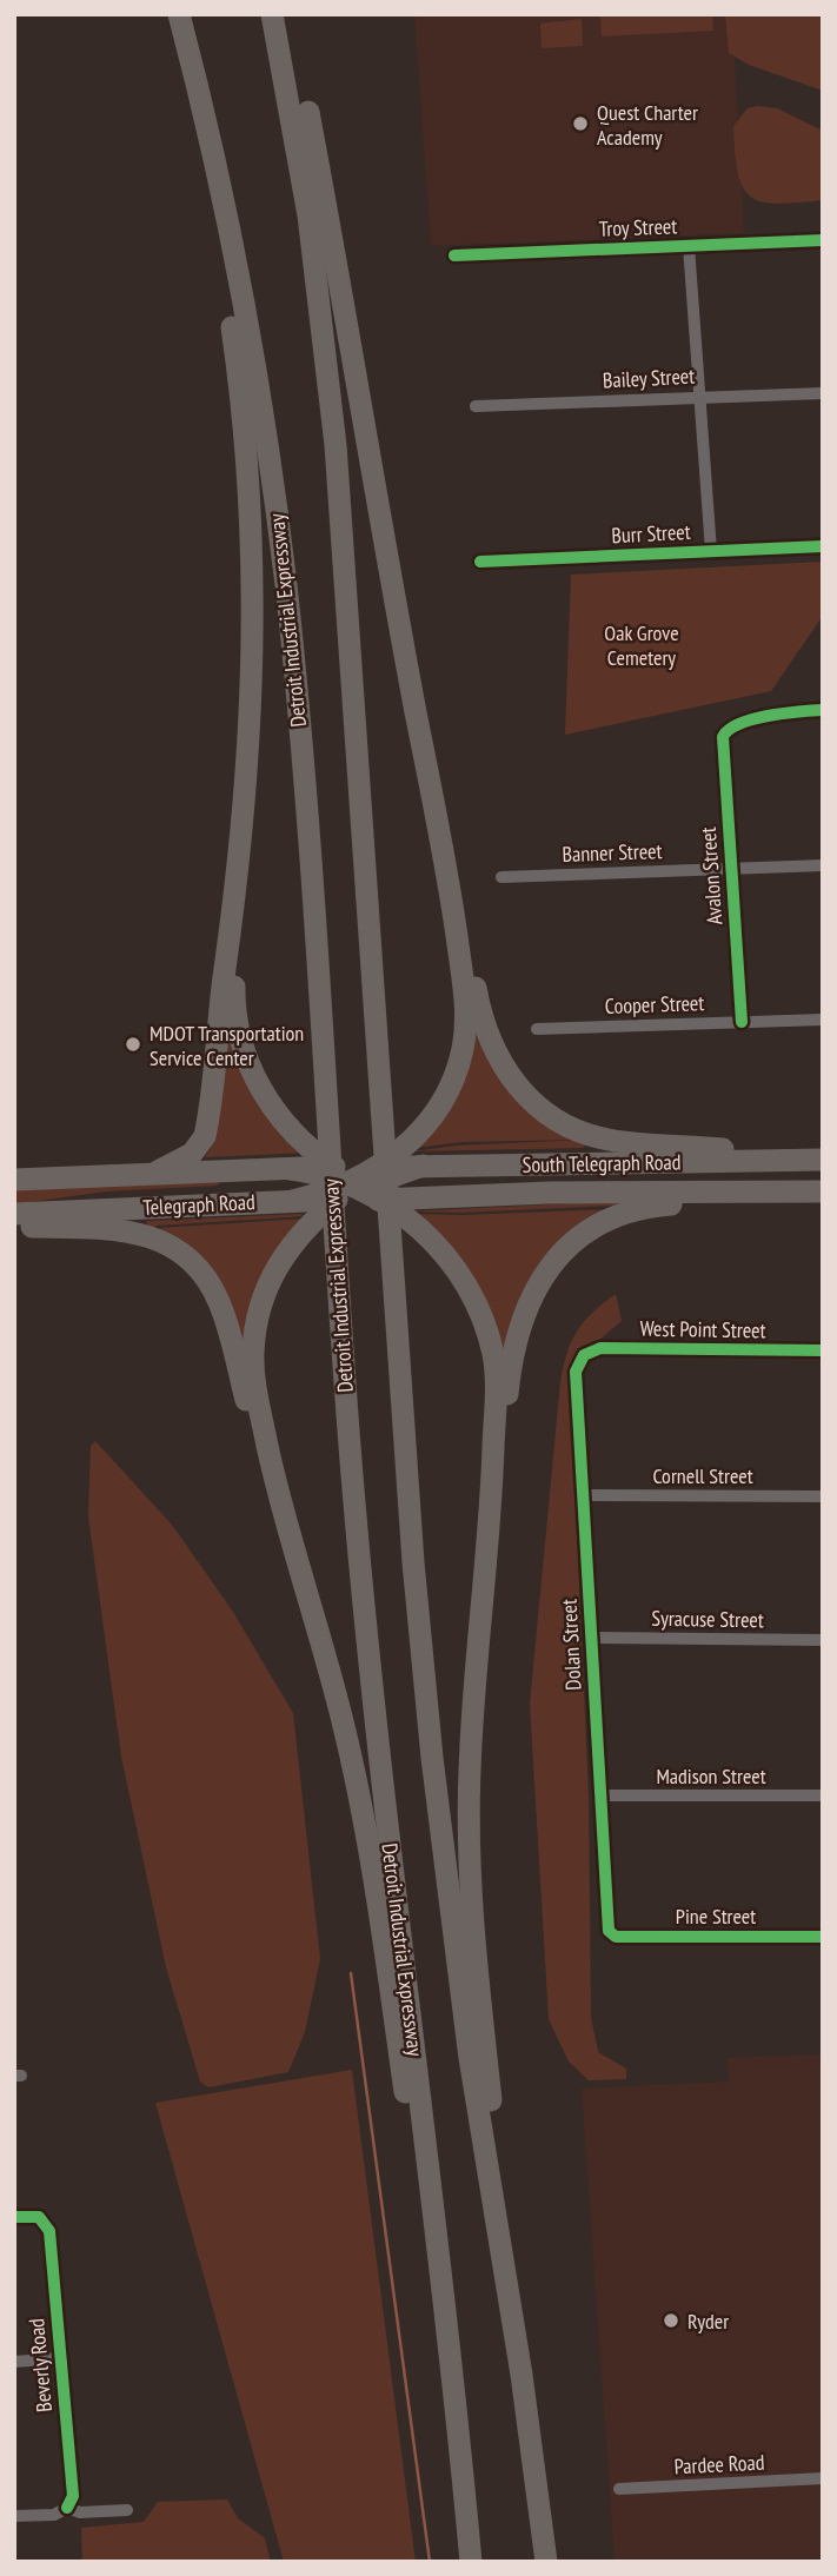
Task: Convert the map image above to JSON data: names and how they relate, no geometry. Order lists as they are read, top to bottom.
{
  "streets": {
    "highway": ["Detroit Industrial Expressway", "South Telegraph Road", "Telegraph Road"],
    "street": [
      "Troy Street",
      "Bailey Street",
      "Burr Street",
      "Banner Street",
      "Avalon Street",
      "Cooper Street",
      "West Point Street",
      "Cornell Street",
      "Syracuse Street",
      "Dolan Street",
      "Madison Street",
      "Pine Street",
      "Beverly Road",
      "Pardee Road"
    ]
  },
  "crossings": [
    ["Banner Street", "Avalon Street"],
    ["Avalon Street", "Cooper Street"],
    ["South Telegraph Road", "Telegraph Road"],
    ["West Point Street", "Dolan Street"],
    ["Cornell Street", "Dolan Street"],
    ["Syracuse Street", "Dolan Street"],
    ["Dolan Street", "Madison Street"],
    ["Dolan Street", "Pine Street"]
  ],
  "parks": ["Oak Grove Cemetery"],
  "places": ["Quest Charter Academy", "MDOT Transportation Service Center", "Ryder"]
}
